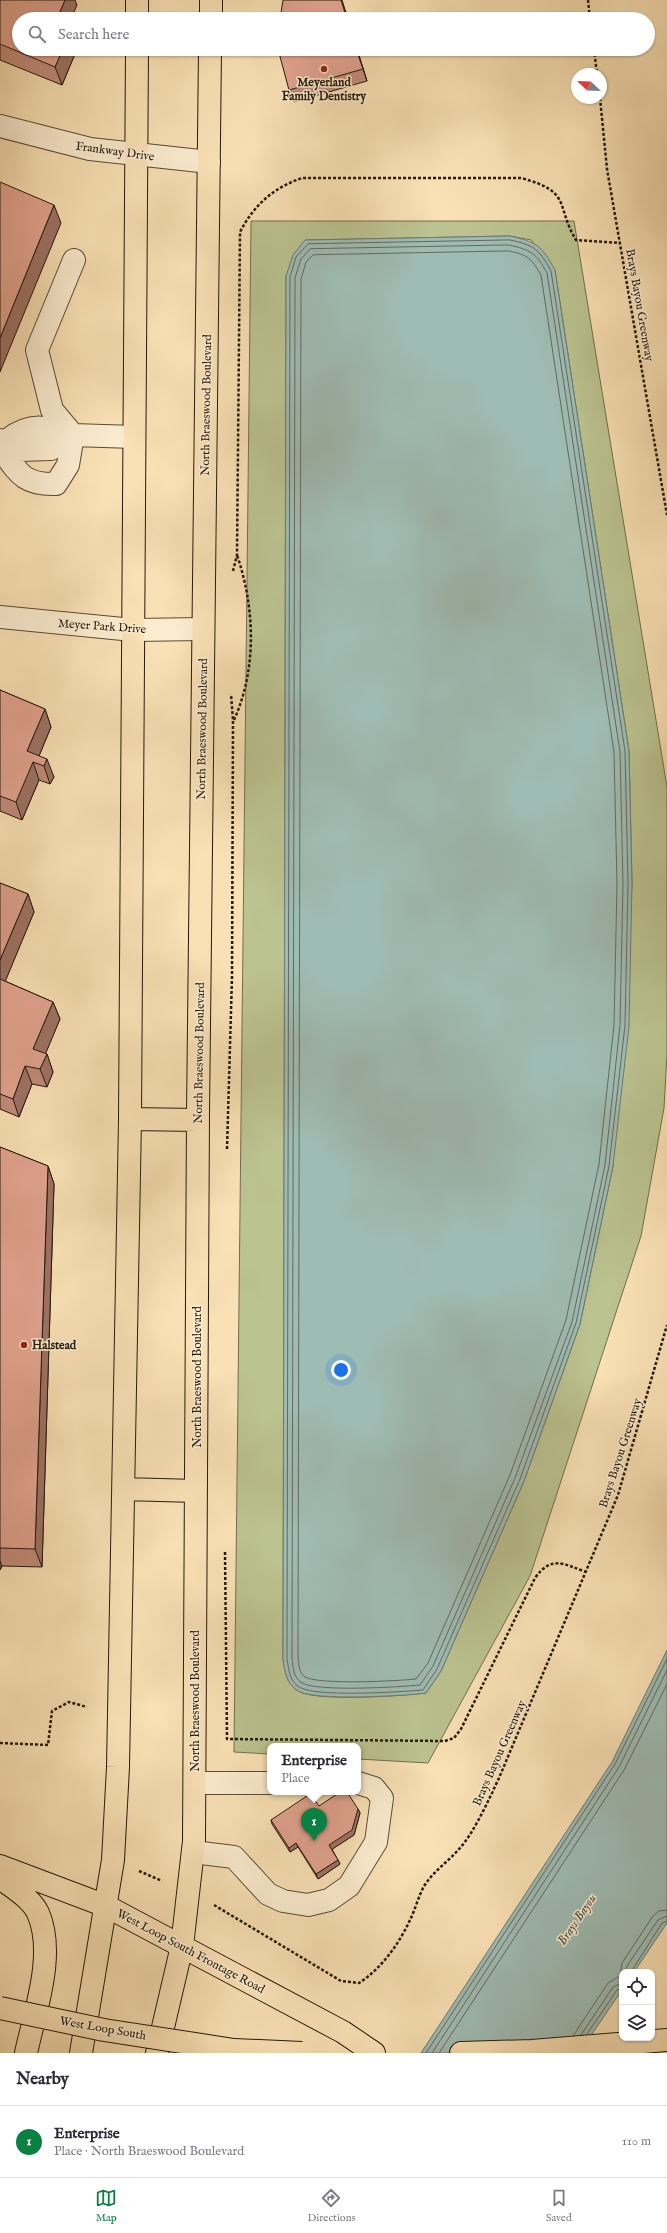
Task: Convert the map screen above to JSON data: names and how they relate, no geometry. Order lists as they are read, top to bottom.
{
  "streets": {
    "main road": ["North Braeswood Boulevard", "West Loop South Frontage Road", "West Loop South"],
    "street": ["Frankway Drive", "Meyer Park Drive"],
    "path": ["Brays Bayou Greenway"]
  },
  "crossings": [
    ["Frankway Drive", "North Braeswood Boulevard"],
    ["North Braeswood Boulevard", "Meyer Park Drive"],
    ["North Braeswood Boulevard", "West Loop South Frontage Road"]
  ],
  "water": ["Brays Bayou"],
  "places": ["Meyerland Family Dentistry", "Halstead"],
  "north": "top left",
  "page": {
    "search": "Search here",
    "popup": ["Enterprise", "Place"],
    "pins": "1",
    "heading": "Nearby",
    "list": [
      {
        "mark": "1",
        "name": "Enterprise",
        "note": "Place · North Braeswood Boulevard",
        "value": "110 m"
      }
    ],
    "nav": ["Map", "Directions", "Saved"]
  }
}
